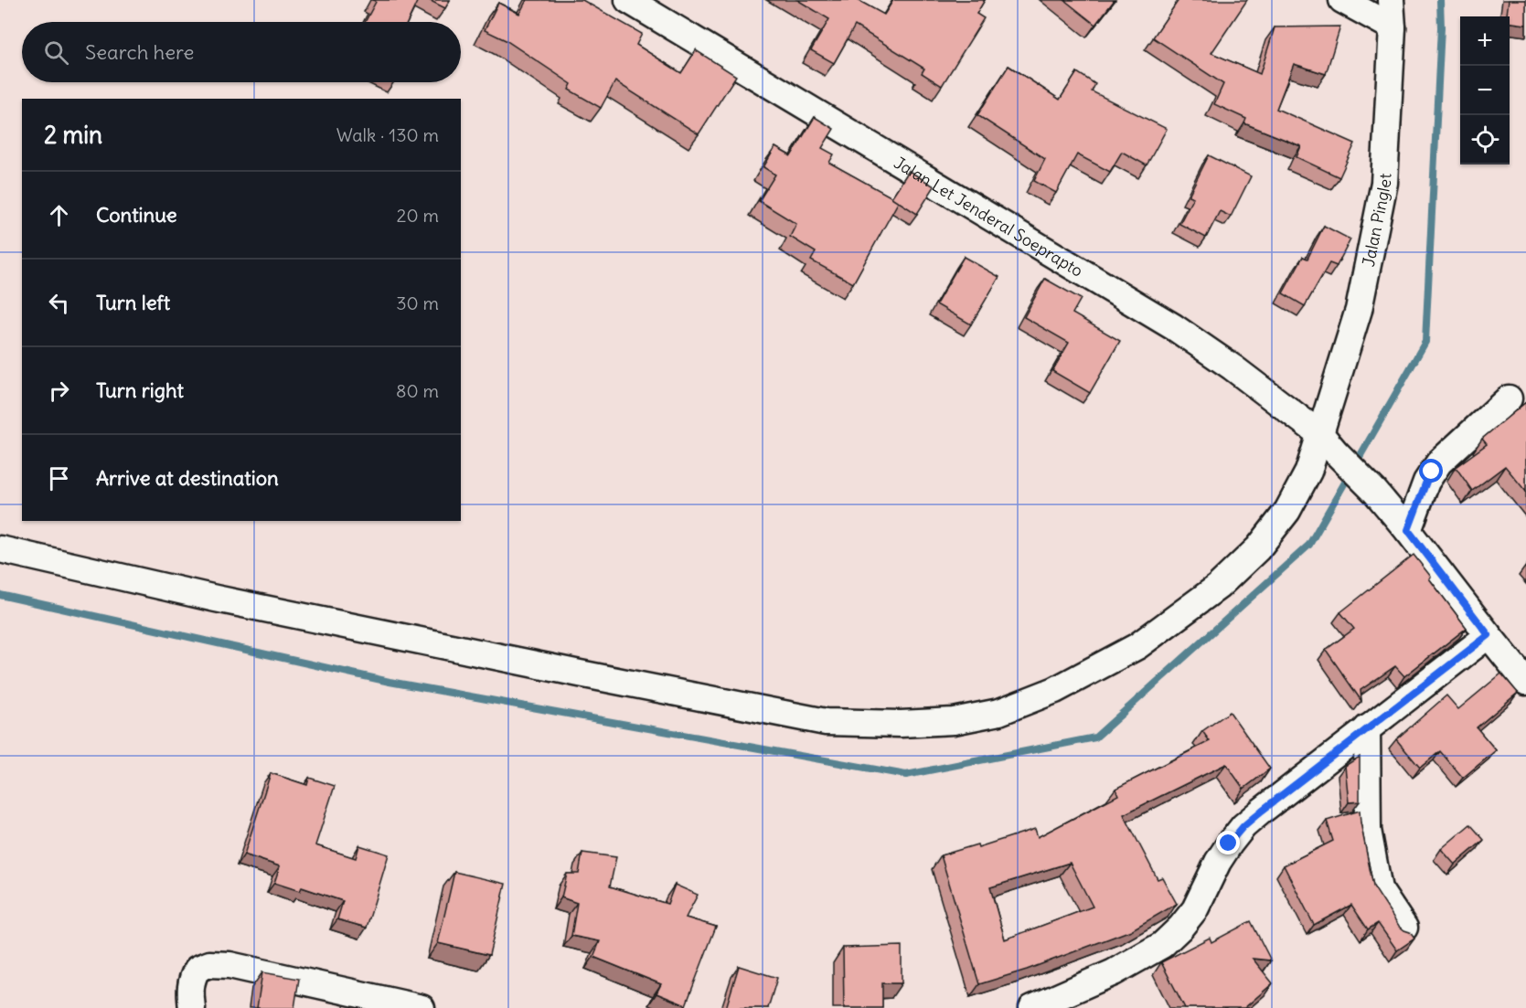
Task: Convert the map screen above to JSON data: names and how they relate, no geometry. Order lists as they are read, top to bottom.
{
  "streets": {
    "street": ["Jalan Let Jenderal Soeprapto", "Jalan Pinglet"]
  },
  "crossings": [
    ["Jalan Let Jenderal Soeprapto", "Jalan Pinglet"]
  ],
  "page": {
    "map_buttons": ["+", "−"],
    "search": "Search here",
    "heading": ["2 min", "Walk · 130 m"],
    "list": [
      ["Continue", "20 m"],
      ["Turn left", "30 m"],
      ["Turn right", "80 m"],
      "Arrive at destination"
    ]
  }
}
